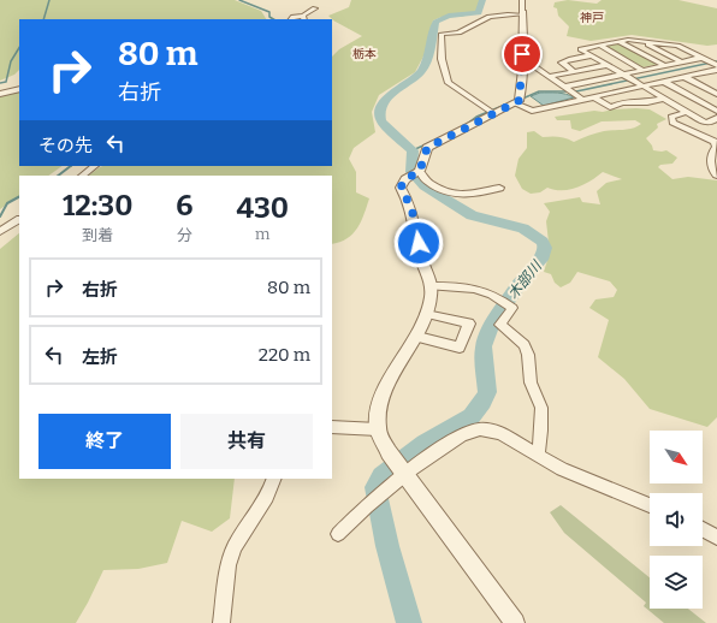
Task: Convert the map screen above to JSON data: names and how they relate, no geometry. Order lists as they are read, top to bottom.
{
  "districts": ["神戸", "栃本"],
  "water": ["木部川"],
  "north": "bottom right",
  "page": {
    "turn": ["80 m", "右折"],
    "then": "その先",
    "eta": [
      "12:30",
      "到着",
      "6",
      "分",
      "430",
      "m"
    ],
    "list": [
      {
        "name": "右折",
        "value": "80 m"
      },
      {
        "name": "左折",
        "value": "220 m"
      }
    ],
    "buttons": ["終了", "共有"]
  }
}
